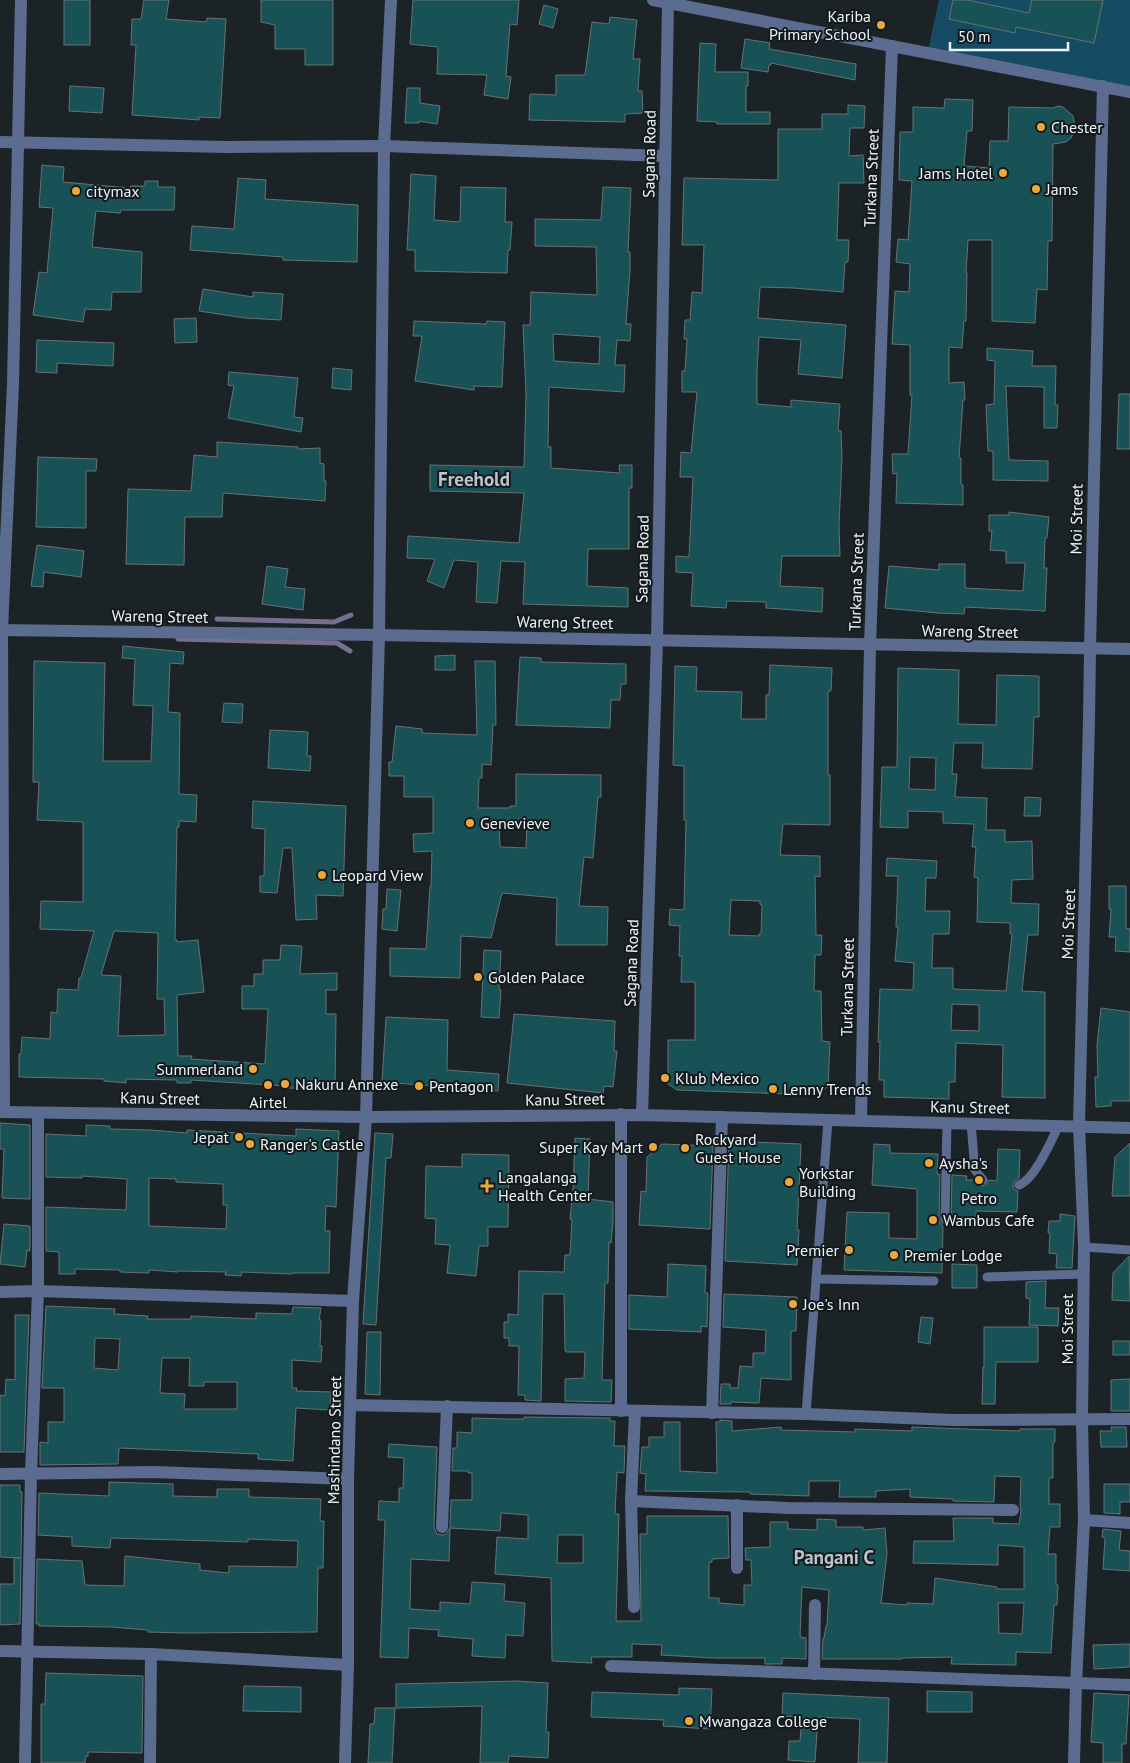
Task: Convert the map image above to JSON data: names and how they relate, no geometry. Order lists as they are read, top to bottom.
{
  "streets": {
    "street": [
      "Sagana Road",
      "Turkana Street",
      "Moi Street",
      "Wareng Street",
      "Kanu Street",
      "Mashindano Street"
    ]
  },
  "crossings": [
    ["Sagana Road", "Wareng Street"],
    ["Sagana Road", "Kanu Street"],
    ["Turkana Street", "Wareng Street"],
    ["Turkana Street", "Kanu Street"],
    ["Moi Street", "Wareng Street"],
    ["Moi Street", "Kanu Street"],
    ["Wareng Street", "Mashindano Street"],
    ["Kanu Street", "Mashindano Street"]
  ],
  "districts": ["Freehold", "Pangani C"],
  "places": {
    "other": [
      "Kariba Primary School",
      "Chester",
      "Jams Hotel",
      "Jams",
      "citymax",
      "Genevieve",
      "Leopard View",
      "Golden Palace",
      "Summerland",
      "Klub Mexico",
      "Nakuru Annexe",
      "Airtel",
      "Pentagon",
      "Lenny Trends",
      "Jepat",
      "Ranger's Castle",
      "Super Kay Mart",
      "Rockyard Guest House",
      "Aysha's",
      "Petro",
      "Yorkstar Building",
      "Wambus Cafe",
      "Premier",
      "Premier Lodge",
      "Joe's Inn",
      "Mwangaza College"
    ],
    "health": ["Langalanga Health Center"]
  },
  "scale_bar": "50 m"
}
